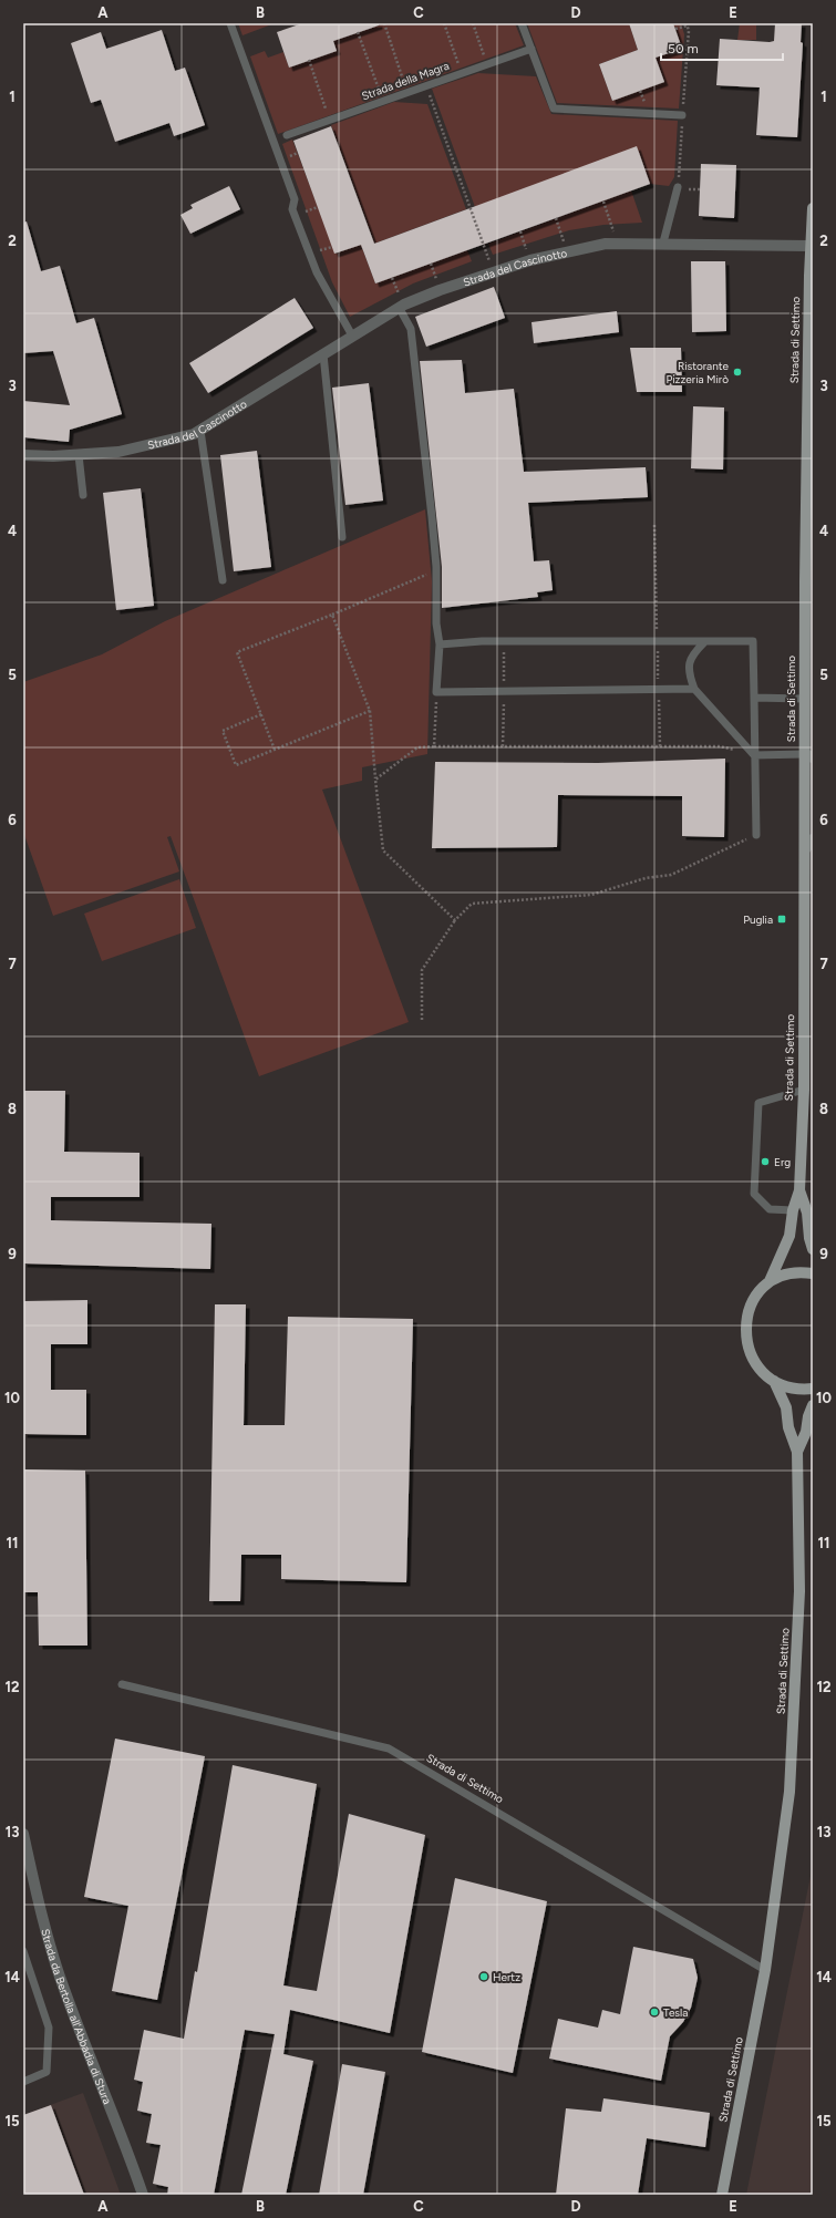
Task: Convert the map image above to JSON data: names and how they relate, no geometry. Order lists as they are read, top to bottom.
{
  "streets": {
    "main road": ["Strada di Settimo"],
    "street": ["Strada del Cascinotto", "Strada da Bertolla all'Abbadia di Stura"],
    "lane": ["Strada della Magra"]
  },
  "crossings": [
    ["Strada del Cascinotto", "Strada di Settimo"]
  ],
  "places": {
    "other": [
      "Ristorante Pizzeria Mirò",
      "Erg",
      "Hertz",
      "Tesla"
    ],
    "transit": ["Puglia"]
  },
  "scale_bar": "50 m",
  "grid": {
    "columns": [
      "A",
      "B",
      "C",
      "D",
      "E"
    ],
    "rows": [
      "1",
      "2",
      "3",
      "4",
      "5",
      "6",
      "7",
      "8",
      "9",
      "10",
      "11",
      "12",
      "13",
      "14",
      "15"
    ]
  }
}
